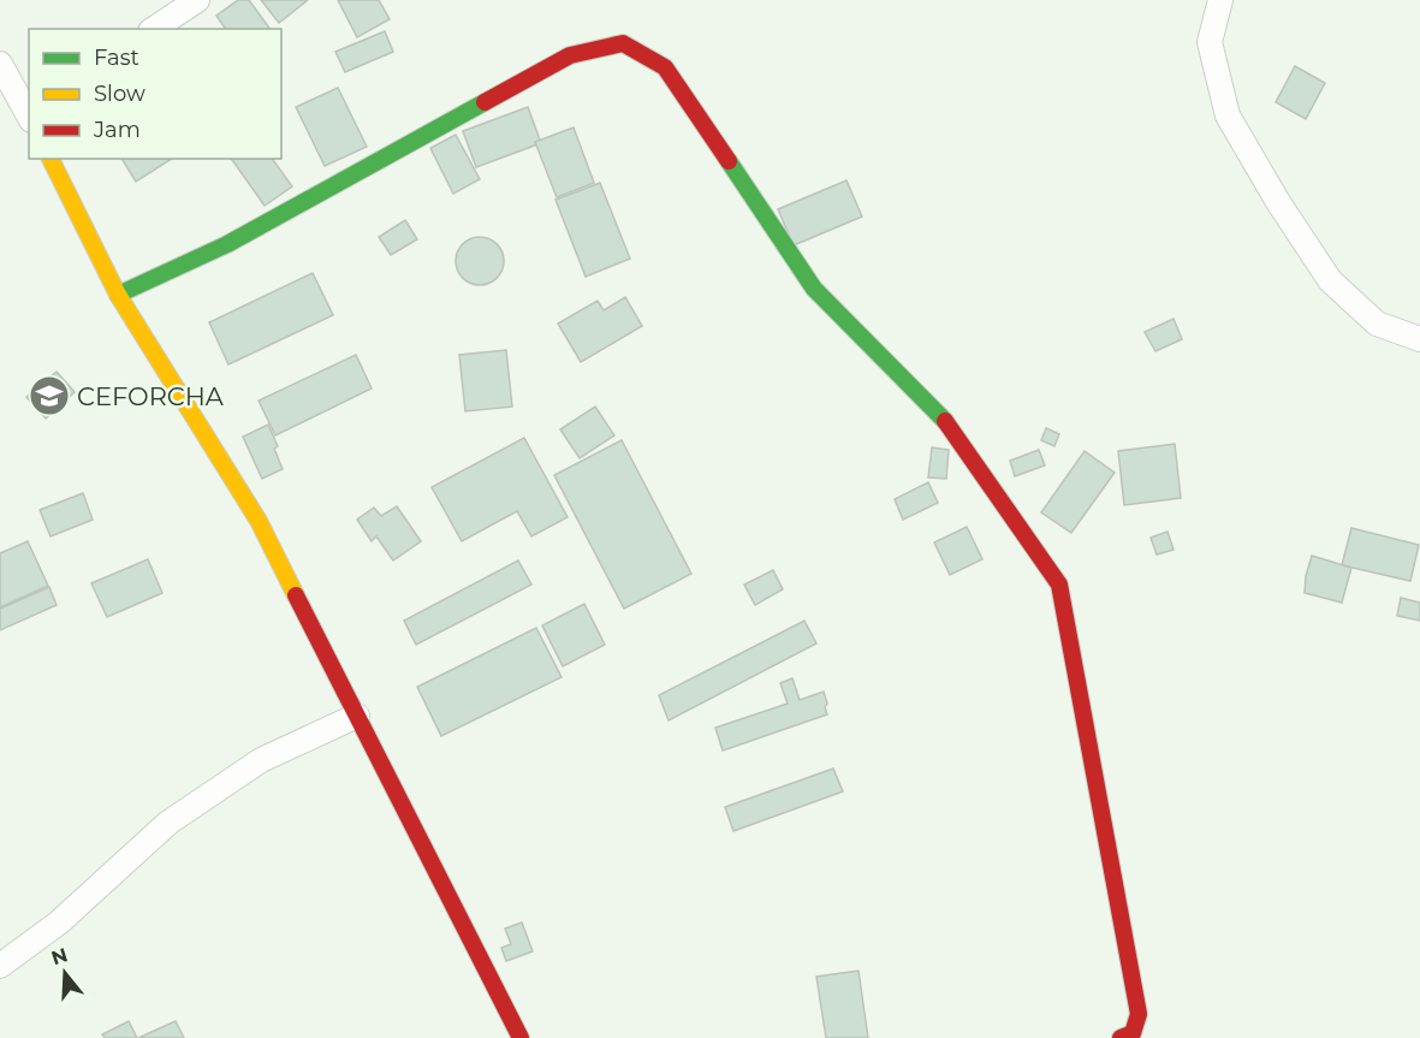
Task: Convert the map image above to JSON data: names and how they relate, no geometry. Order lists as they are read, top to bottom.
{
  "places": {
    "school or university": ["CEFORCHA"]
  },
  "legend": ["Fast", "Slow", "Jam"],
  "north": "top"
}
